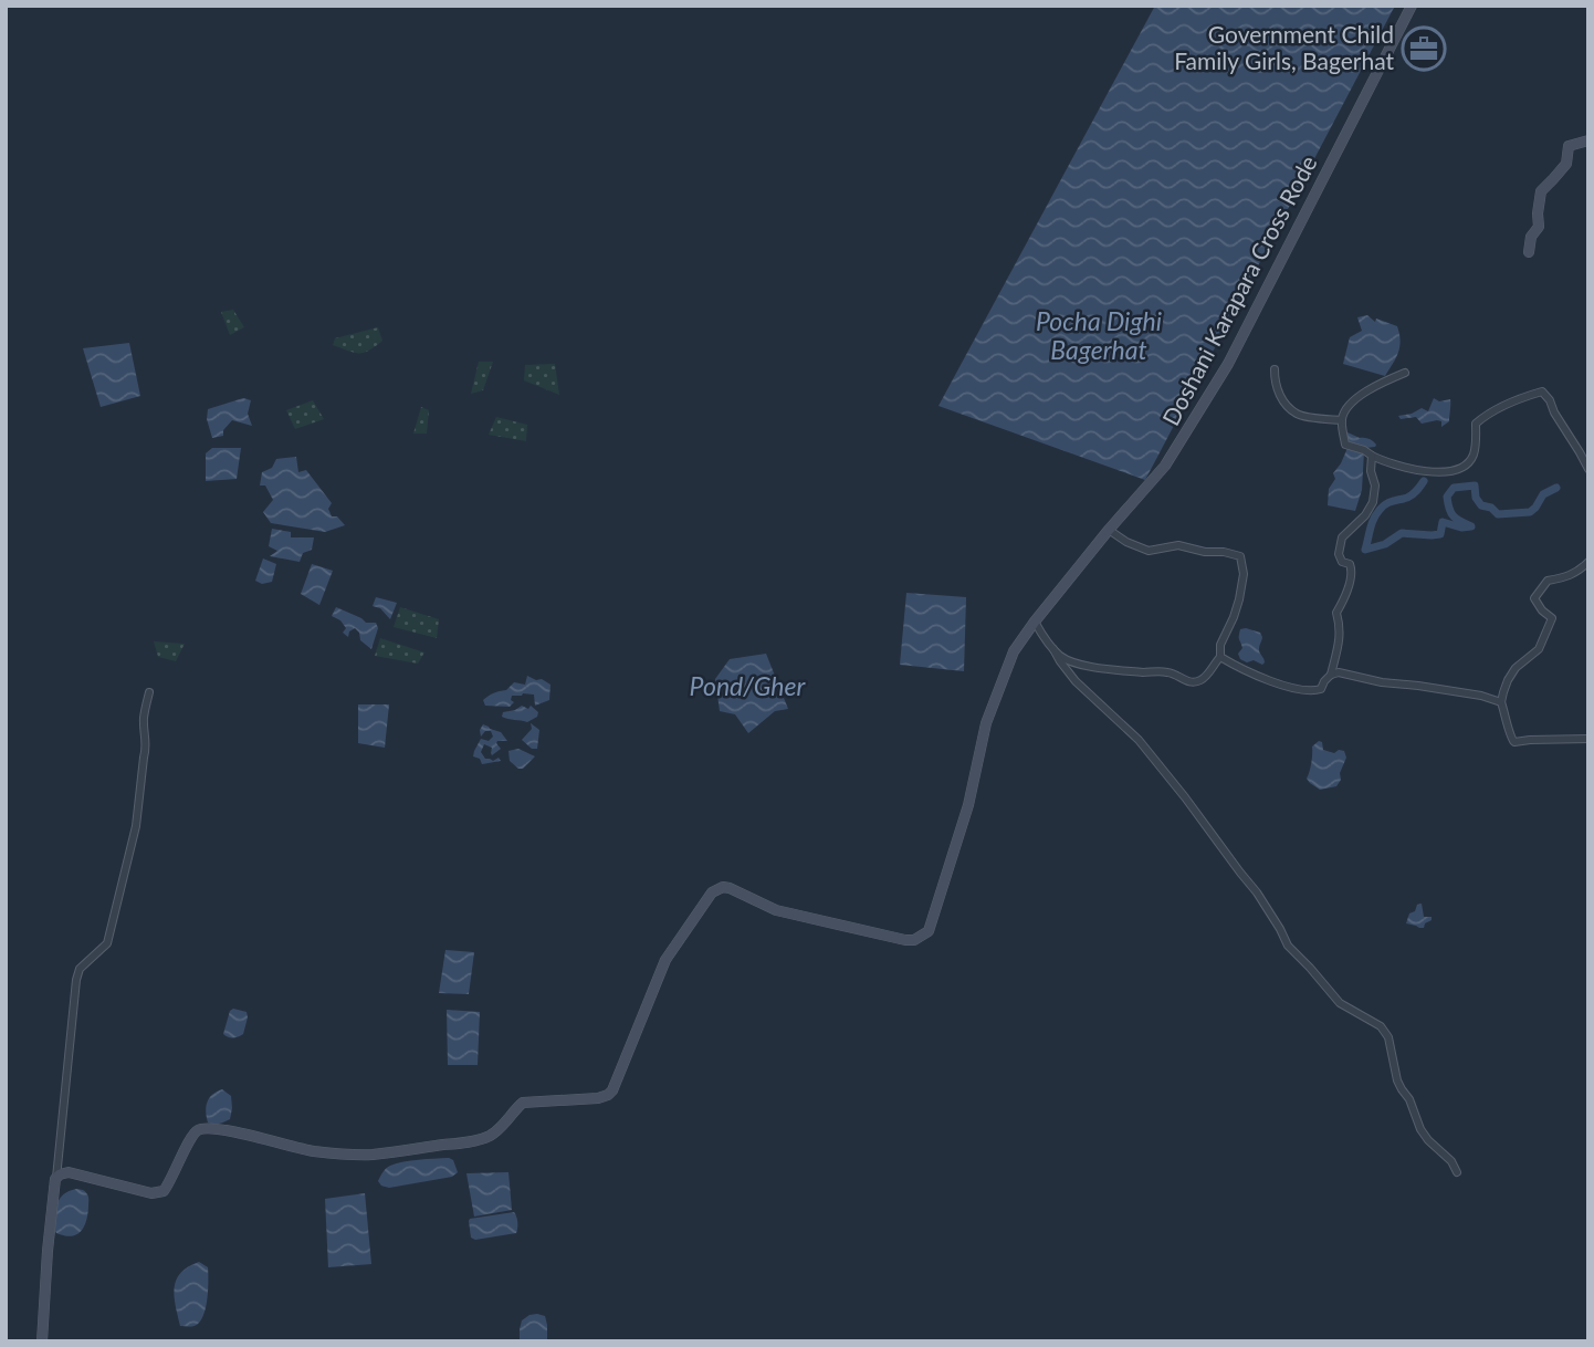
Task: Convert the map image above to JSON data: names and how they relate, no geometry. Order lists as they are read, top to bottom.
{
  "streets": {
    "street": ["Doshani Karapara Cross Rode"]
  },
  "water": ["Pocha Dighi Bagerhat", "Pond/Gher"],
  "places": {
    "office": ["Government Child Family Girls, Bagerhat"]
  }
}
